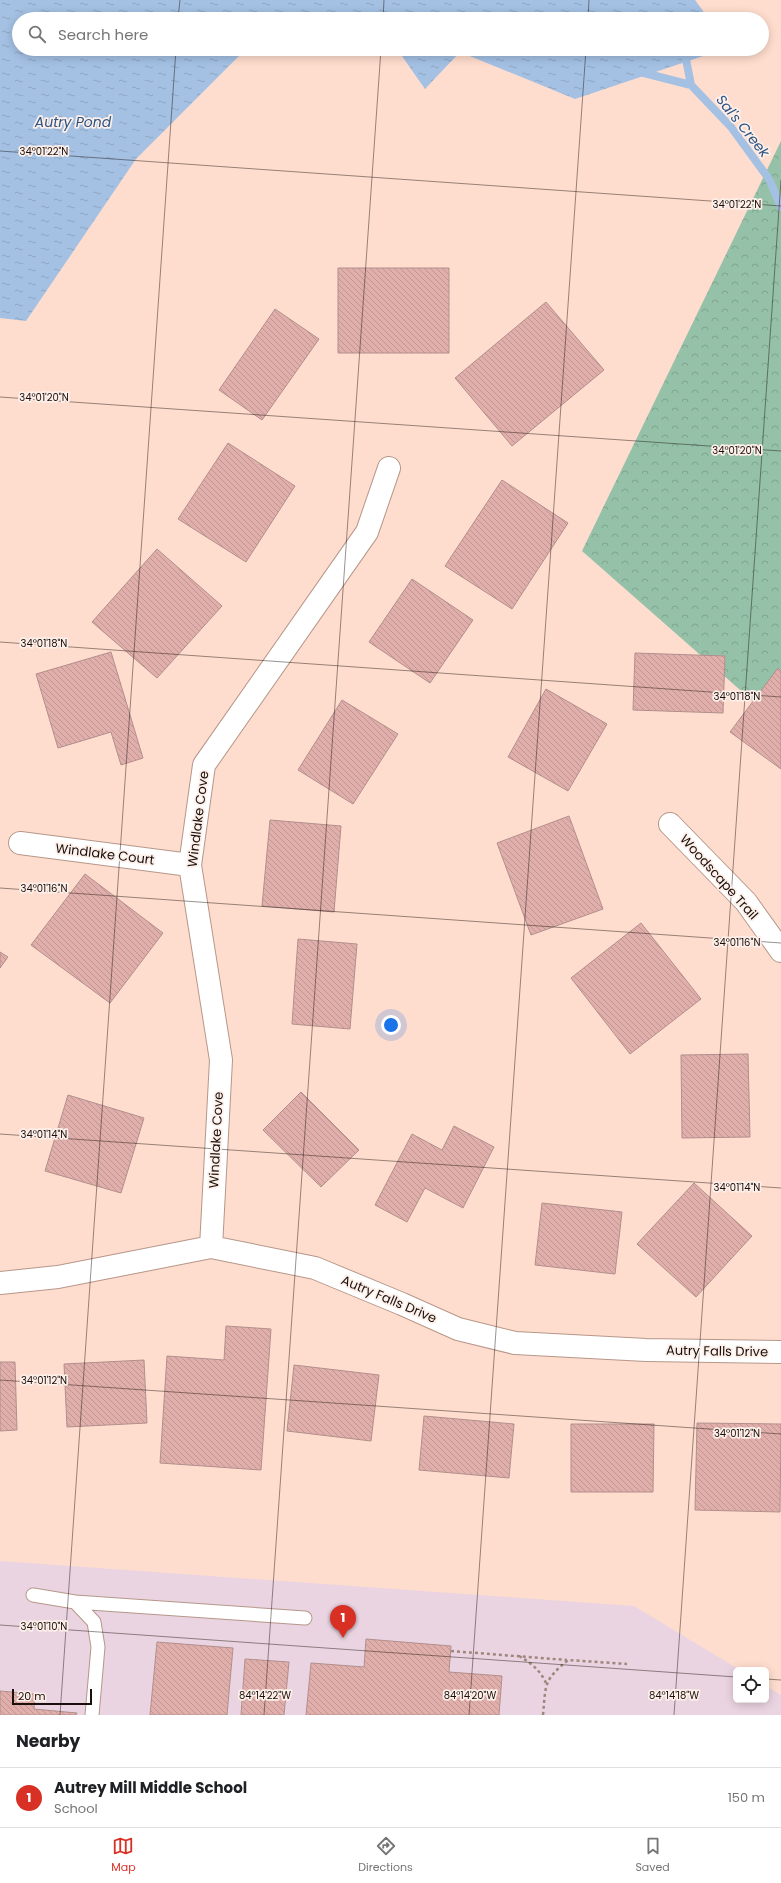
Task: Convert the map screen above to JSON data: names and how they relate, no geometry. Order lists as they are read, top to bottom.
{
  "streets": {
    "street": [
      "Windlake Cove",
      "Windlake Court",
      "Woodscape Trail",
      "Autry Falls Drive"
    ]
  },
  "crossings": [
    ["Windlake Cove", "Windlake Court"],
    ["Windlake Cove", "Autry Falls Drive"]
  ],
  "water": ["Autry Pond", "Sal's Creek"],
  "scale_bar": "20 m",
  "page": {
    "search": "Search here",
    "pins": "1",
    "scale": "20 m",
    "heading": "Nearby",
    "list": [
      {
        "mark": "1",
        "name": "Autrey Mill Middle School",
        "note": "School",
        "value": "150 m"
      }
    ],
    "nav": ["Map", "Directions", "Saved"]
  },
  "coordinates": [
    "34°01'22\"N",
    "34°01'20\"N",
    "34°01'18\"N",
    "34°01'16\"N",
    "34°01'14\"N",
    "34°01'12\"N",
    "34°01'10\"N",
    "84°14'22\"W",
    "84°14'20\"W",
    "84°14'18\"W"
  ]
}
